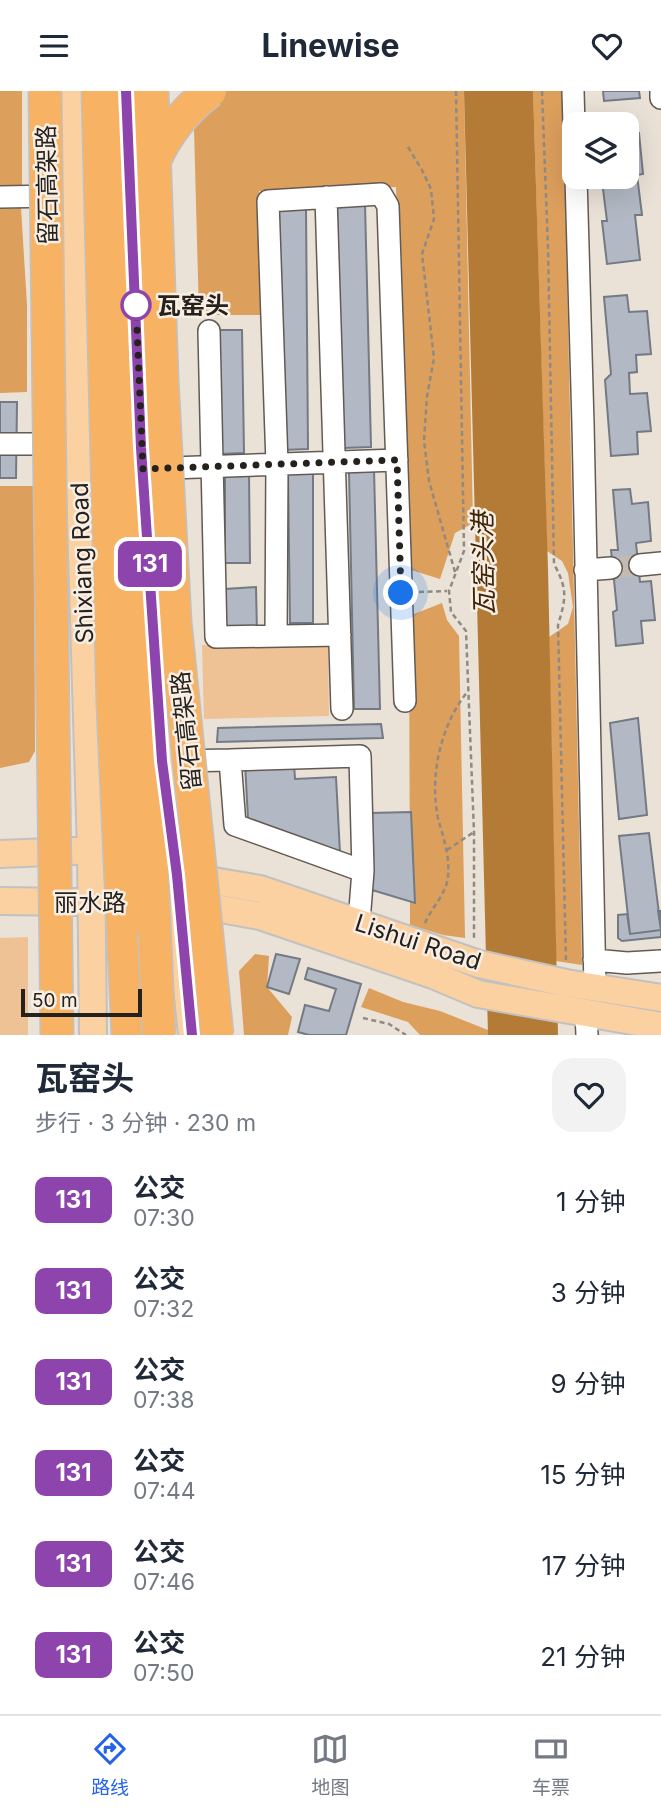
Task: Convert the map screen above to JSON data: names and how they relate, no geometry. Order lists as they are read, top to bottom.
{
  "streets": {
    "highway": ["留石高架路"],
    "main road": ["Shixiang Road", "丽水路", "Lishui Road"]
  },
  "crossings": [
    ["Shixiang Road", "丽水路"],
    ["丽水路", "Lishui Road"]
  ],
  "water": ["瓦窑头港"],
  "places": ["瓦窑头"],
  "lines": ["bus line 131"],
  "scale_bar": "50 m",
  "page": {
    "header": "Linewise",
    "on_map": "131",
    "scale": "50 m",
    "heading": ["瓦窑头", "步行 · 3 分钟 · 230 m"],
    "list": [
      {
        "mark": "131",
        "name": "公交",
        "note": "07:30",
        "value": "1 分钟"
      },
      {
        "mark": "131",
        "name": "公交",
        "note": "07:32",
        "value": "3 分钟"
      },
      {
        "mark": "131",
        "name": "公交",
        "note": "07:38",
        "value": "9 分钟"
      },
      {
        "mark": "131",
        "name": "公交",
        "note": "07:44",
        "value": "15 分钟"
      },
      {
        "mark": "131",
        "name": "公交",
        "note": "07:46",
        "value": "17 分钟"
      },
      {
        "mark": "131",
        "name": "公交",
        "note": "07:50",
        "value": "21 分钟"
      }
    ],
    "tabs": ["路线", "地图", "车票"]
  }
}
